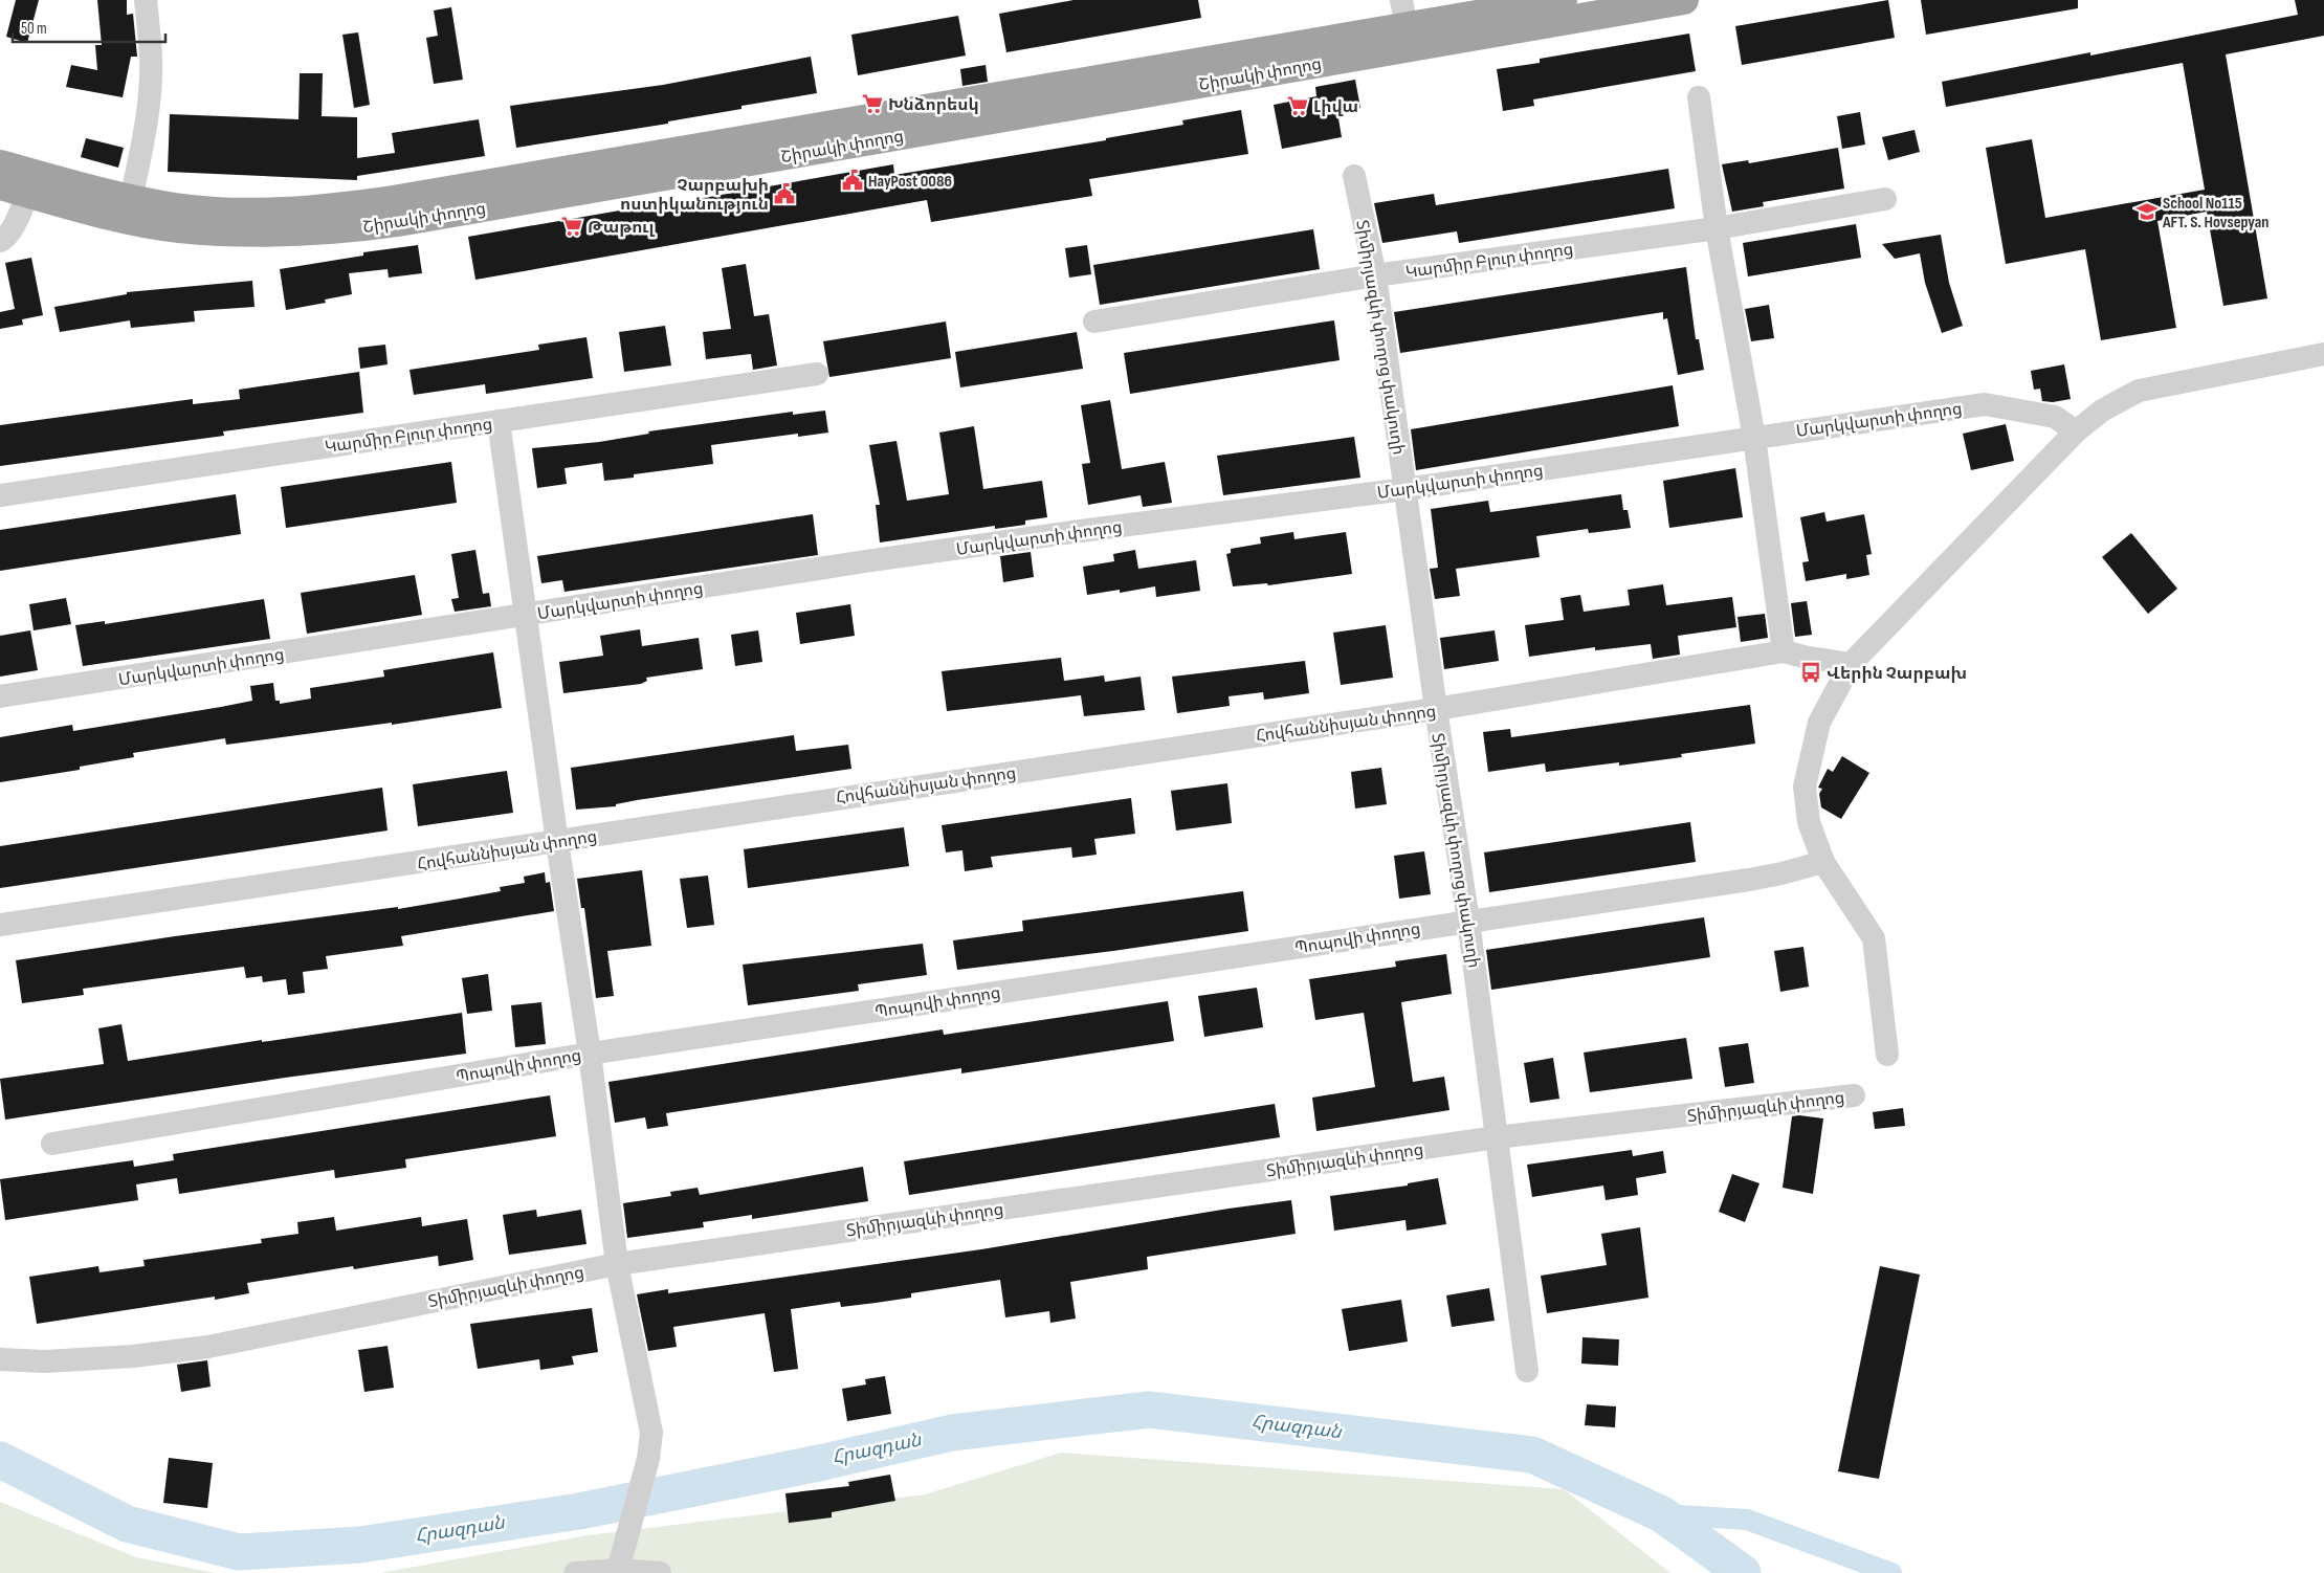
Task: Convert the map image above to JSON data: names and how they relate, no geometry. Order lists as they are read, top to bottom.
{
  "streets": {
    "highway": ["Շիրակի փողոց"],
    "street": [
      "Կարմիր Բլուր փողոց",
      "Տիմիրյազևի փողոց փակուղի",
      "Մարկվարտի փողոց",
      "Հովհաննիսյան փողոց",
      "Պոպովի փողոց",
      "Տիմիրյազևի փողոց"
    ]
  },
  "crossings": [
    ["Կարմիր Բլուր փողոց", "Տիմիրյազևի փողոց փակուղի"],
    ["Տիմիրյազևի փողոց փակուղի", "Մարկվարտի փողոց"],
    ["Տիմիրյազևի փողոց փակուղի", "Հովհաննիսյան փողոց"],
    ["Տիմիրյազևի փողոց փակուղի", "Պոպովի փողոց"],
    ["Տիմիրյազևի փողոց փակուղի", "Տիմիրյազևի փողոց"]
  ],
  "water": ["Հրազդան"],
  "places": {
    "supermarket": ["Խնձորեսկ", "Լիվա", "Թաթուլ"],
    "public building": ["HayPost 0086", "Չարբախի ոստիկանություն"],
    "school or university": ["School No115 AFT. S. Hovsepyan"],
    "bus stop": ["Վերին Չարբախ"]
  },
  "scale_bar": "50 m"
}
